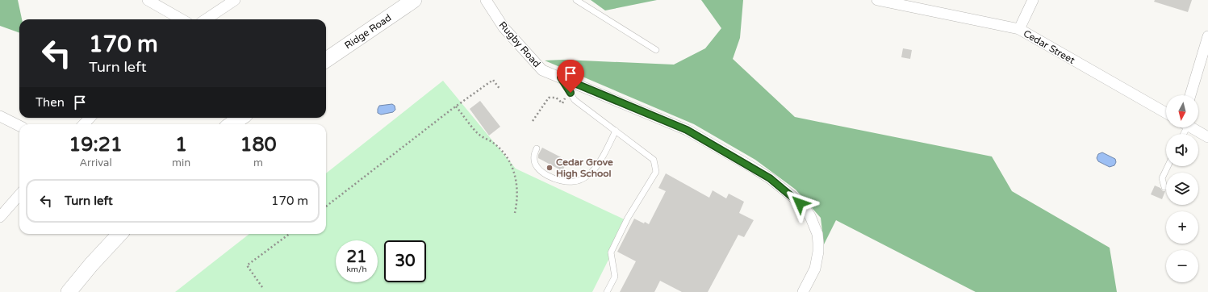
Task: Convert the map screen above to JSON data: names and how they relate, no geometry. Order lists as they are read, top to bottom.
{
  "streets": {
    "main road": ["Ridge Road"],
    "street": ["Rugby Road", "Cedar Street"]
  },
  "places": ["Cedar Grove High School"],
  "north": "bottom",
  "page": {
    "turn": ["170 m", "Turn left"],
    "then": "Then",
    "map_buttons": ["+", "−"],
    "eta": [
      "19:21",
      "Arrival",
      "1",
      "min",
      "180",
      "m"
    ],
    "list": [
      {
        "name": "Turn left",
        "value": "170 m"
      }
    ],
    "speed": "21 km/h",
    "limit": "30"
  }
}
